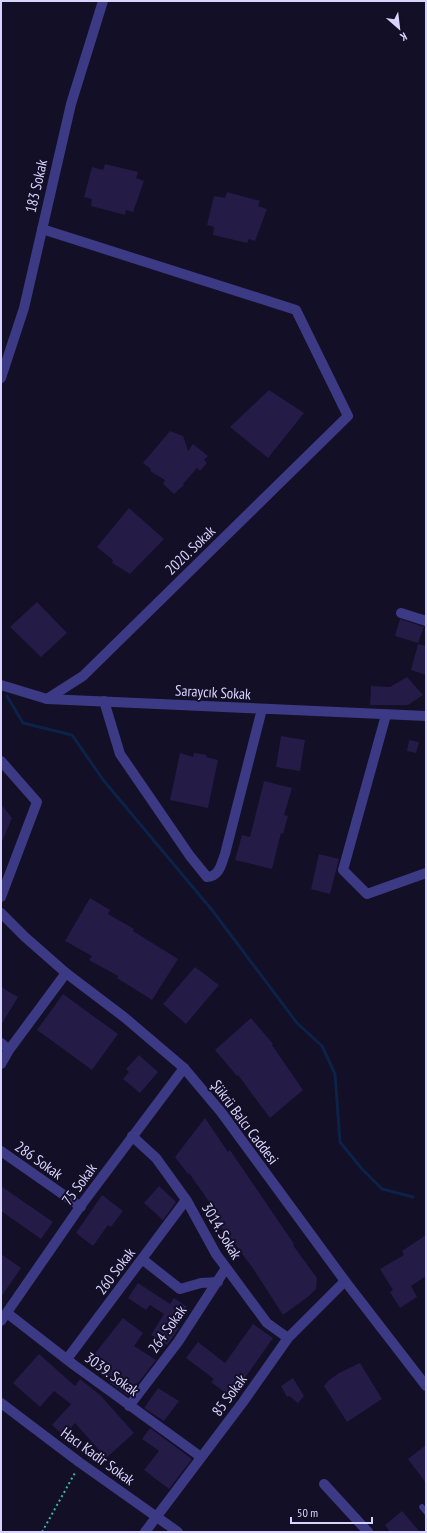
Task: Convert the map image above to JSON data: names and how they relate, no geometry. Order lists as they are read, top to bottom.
{
  "streets": {
    "street": [
      "183 Sokak",
      "2020. Sokak",
      "Saraycık Sokak",
      "Şükrü Balcı Caddesi",
      "286 Sokak",
      "75 Sokak",
      "3014. Sokak",
      "260 Sokak",
      "264 Sokak",
      "3039. Sokak",
      "85 Sokak",
      "Hacı Kadir Sokak"
    ]
  },
  "crossings": [
    ["183 Sokak", "2020. Sokak"],
    ["2020. Sokak", "Saraycık Sokak"],
    ["Şükrü Balcı Caddesi", "75 Sokak"],
    ["Şükrü Balcı Caddesi", "85 Sokak"],
    ["286 Sokak", "75 Sokak"],
    ["75 Sokak", "3014. Sokak"],
    ["75 Sokak", "3039. Sokak"],
    ["3014. Sokak", "260 Sokak"],
    ["3014. Sokak", "264 Sokak"],
    ["3014. Sokak", "85 Sokak"],
    ["260 Sokak", "3039. Sokak"],
    ["264 Sokak", "3039. Sokak"],
    ["3039. Sokak", "85 Sokak"],
    ["85 Sokak", "Hacı Kadir Sokak"]
  ],
  "scale_bar": "50 m",
  "north": "bottom right"
}
